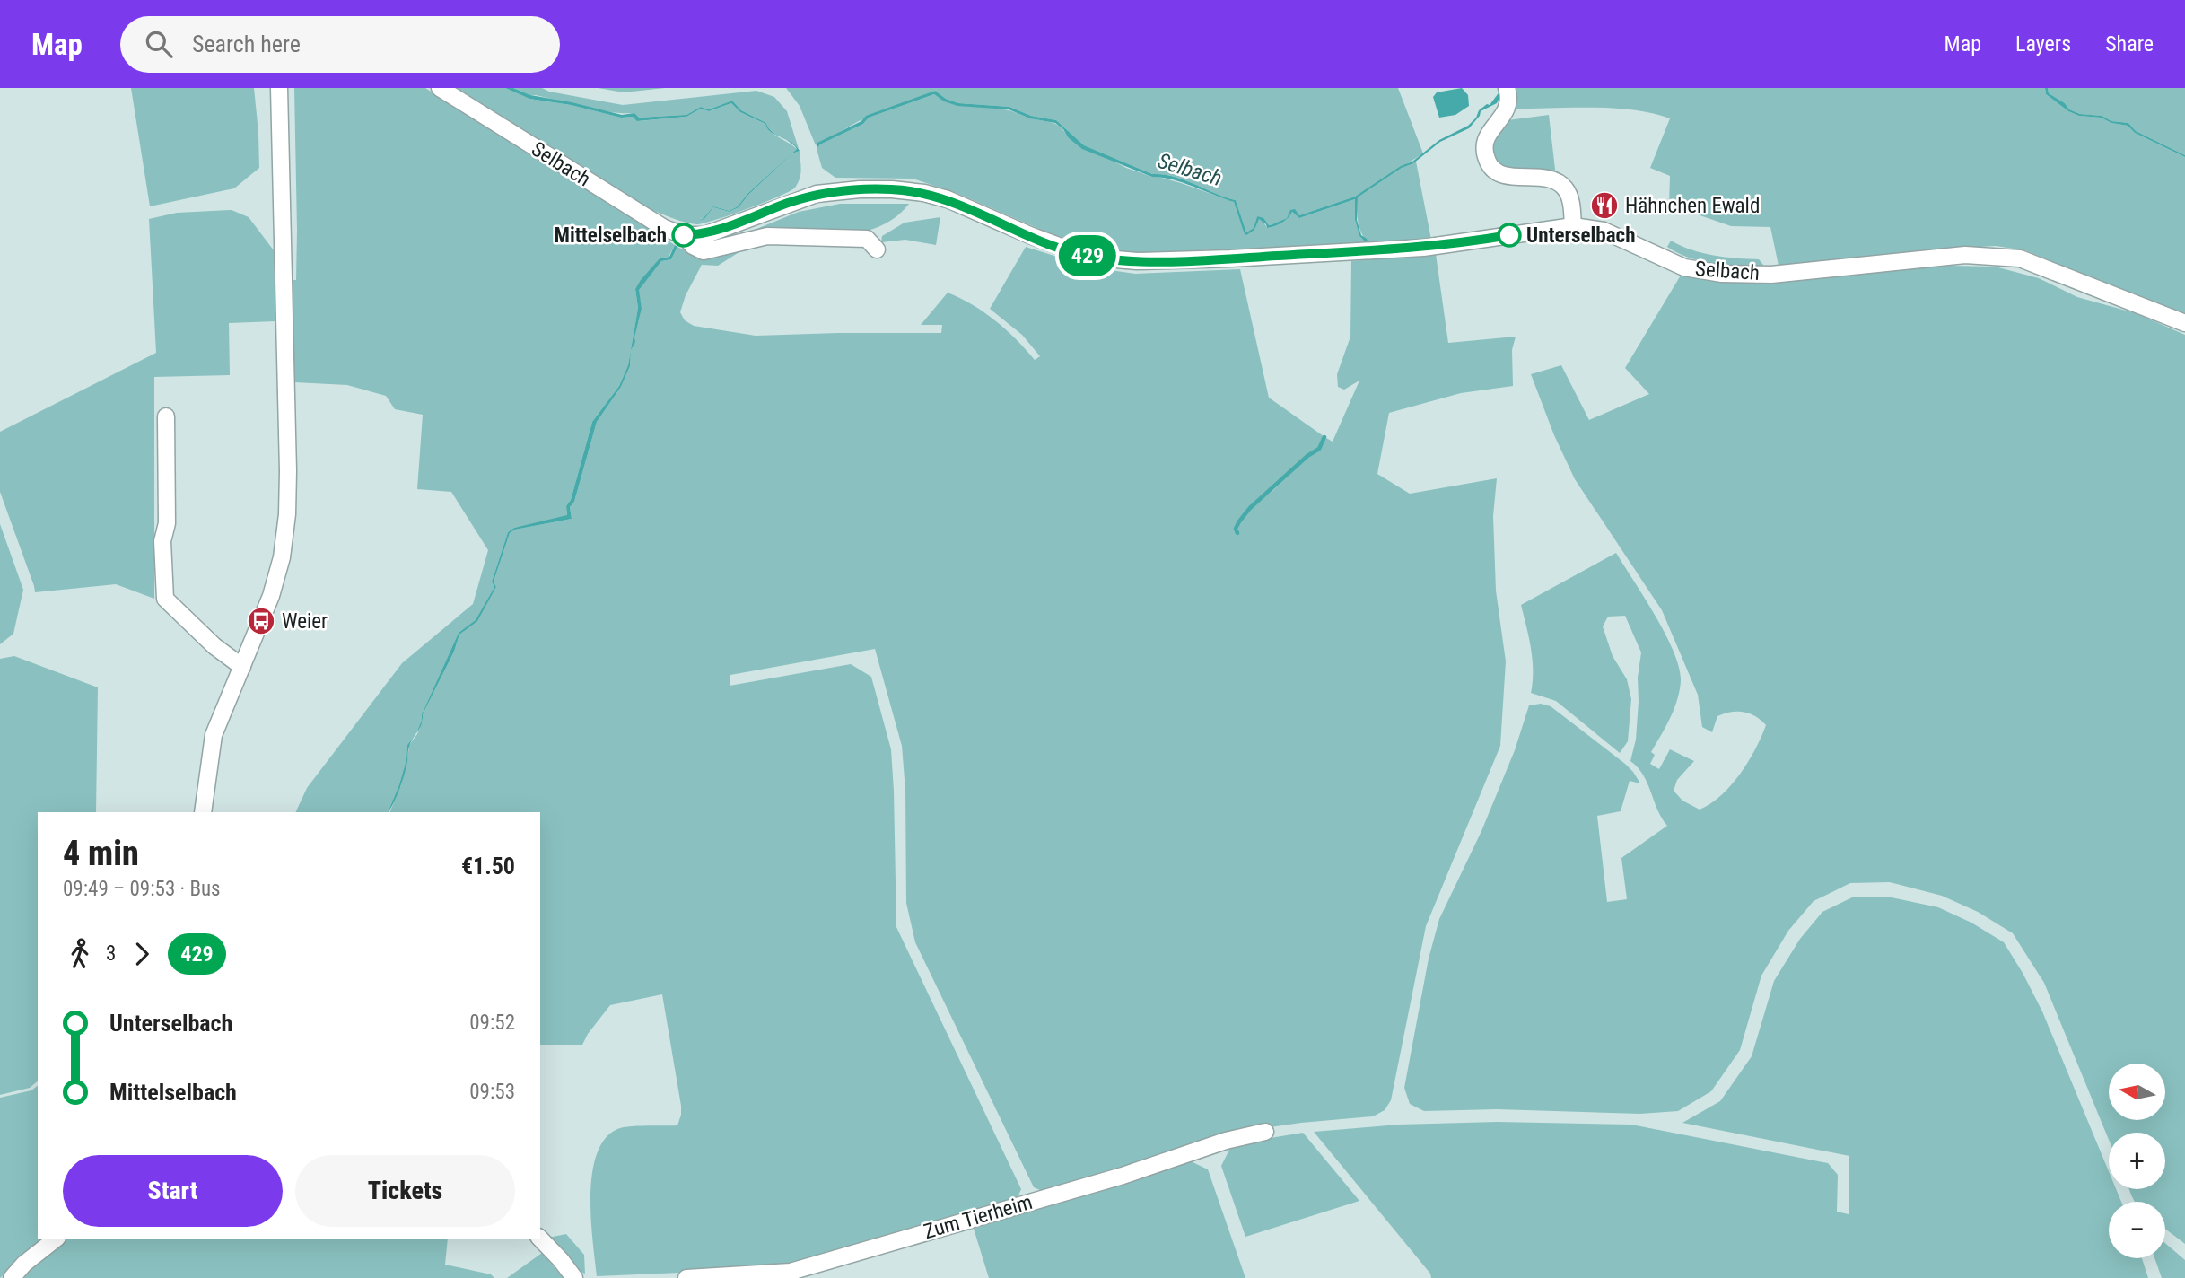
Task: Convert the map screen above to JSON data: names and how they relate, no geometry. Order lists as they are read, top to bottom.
{
  "streets": {
    "street": ["Selbach", "Zum Tierheim"]
  },
  "water": ["Selbach"],
  "places": {
    "restaurant": ["Hähnchen Ewald"],
    "other": ["Mittelselbach", "Unterselbach"],
    "bus stop": ["Weier"]
  },
  "lines": ["bus line 429"],
  "north": "left",
  "page": {
    "header": "Map",
    "search": "Search here",
    "nav": ["Map", "Layers", "Share"],
    "on_map": "429",
    "heading": ["4 min", "09:49 – 09:53 · Bus", "€1.50"],
    "legs": ["3", "429"],
    "list": [
      {
        "name": "Unterselbach",
        "value": "09:52"
      },
      {
        "name": "Mittelselbach",
        "value": "09:53"
      }
    ],
    "map_buttons": ["+", "−"],
    "buttons": ["Start", "Tickets"]
  }
}
